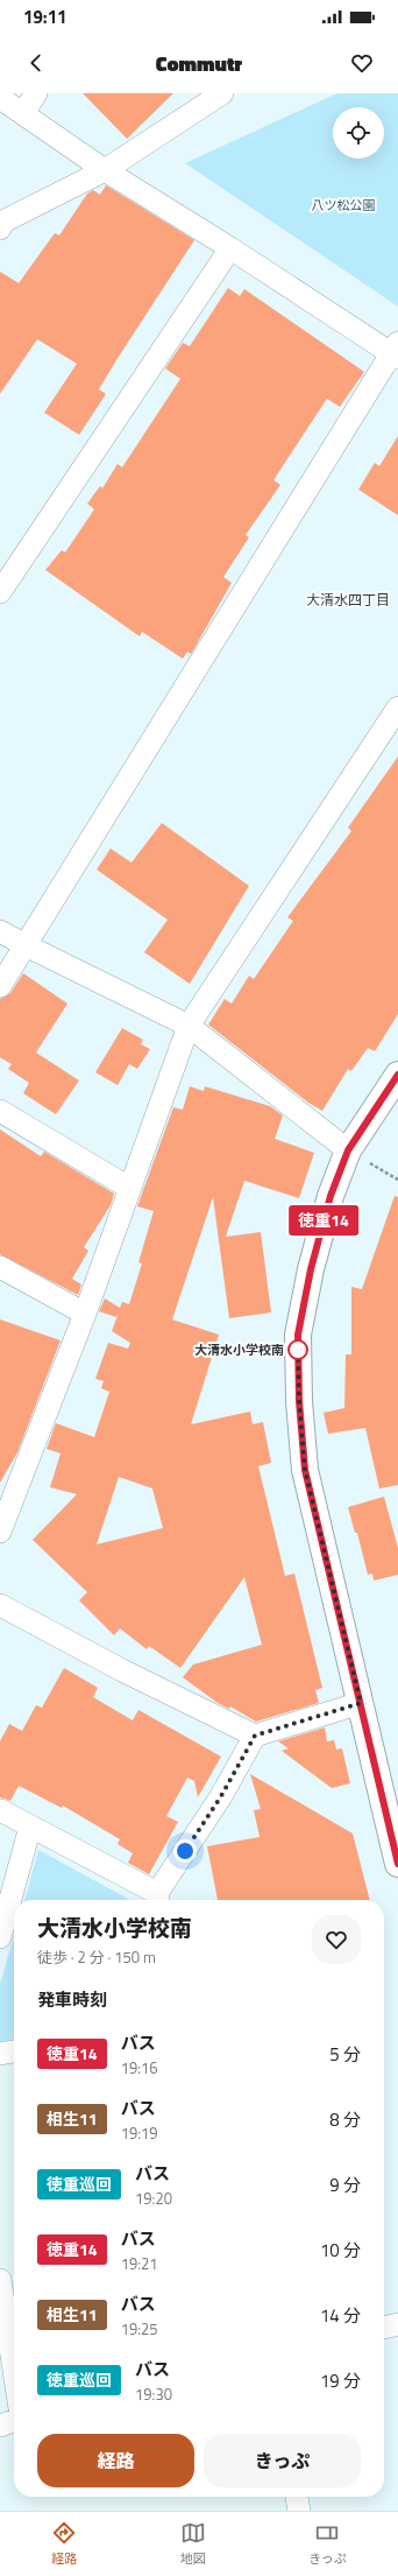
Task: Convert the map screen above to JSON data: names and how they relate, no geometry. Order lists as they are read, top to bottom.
{
  "districts": ["大清水四丁目"],
  "parks": ["八ツ松公園"],
  "places": ["大清水小学校南"],
  "lines": ["bus line 徳重14"],
  "page": {
    "status": "19:11",
    "header": "Commutr",
    "on_map": "徳重14",
    "heading": [
      ["大清水小学校南", "徒歩 · 2 分 · 150 m"],
      "発車時刻"
    ],
    "list": [
      {
        "mark": "徳重14",
        "name": "バス",
        "note": "19:16",
        "value": "5 分"
      },
      {
        "mark": "相生11",
        "name": "バス",
        "note": "19:19",
        "value": "8 分"
      },
      {
        "mark": "徳重巡回",
        "name": "バス",
        "note": "19:20",
        "value": "9 分"
      },
      {
        "mark": "徳重14",
        "name": "バス",
        "note": "19:21",
        "value": "10 分"
      },
      {
        "mark": "相生11",
        "name": "バス",
        "note": "19:25",
        "value": "14 分"
      },
      {
        "mark": "徳重巡回",
        "name": "バス",
        "note": "19:30",
        "value": "19 分"
      }
    ],
    "buttons": ["経路", "きっぷ"],
    "tabs": ["経路", "地図", "きっぷ"]
  }
}
